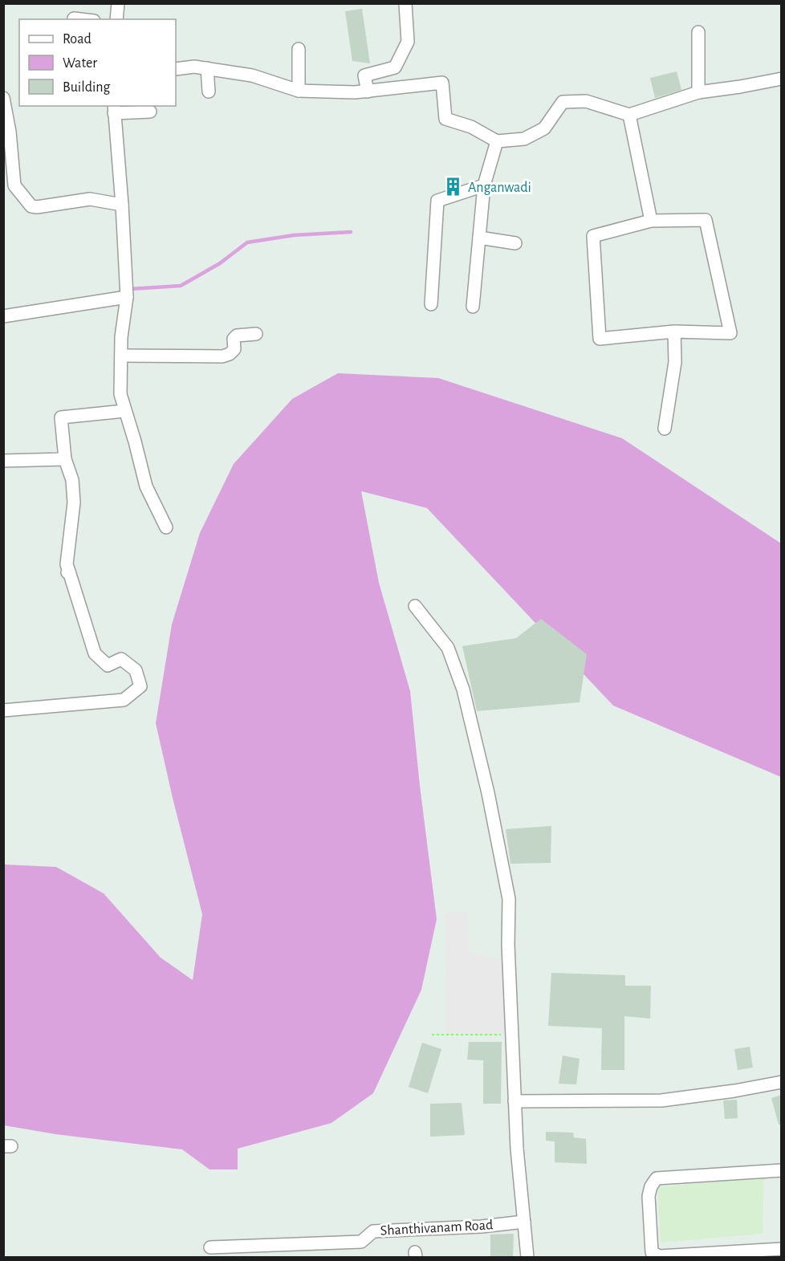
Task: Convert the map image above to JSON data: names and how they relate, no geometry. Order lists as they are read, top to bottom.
{
  "streets": {
    "street": ["Shanthivanam Road"]
  },
  "places": {
    "building": ["Anganwadi"]
  },
  "legend": ["Road", "Water", "Building"]
}
